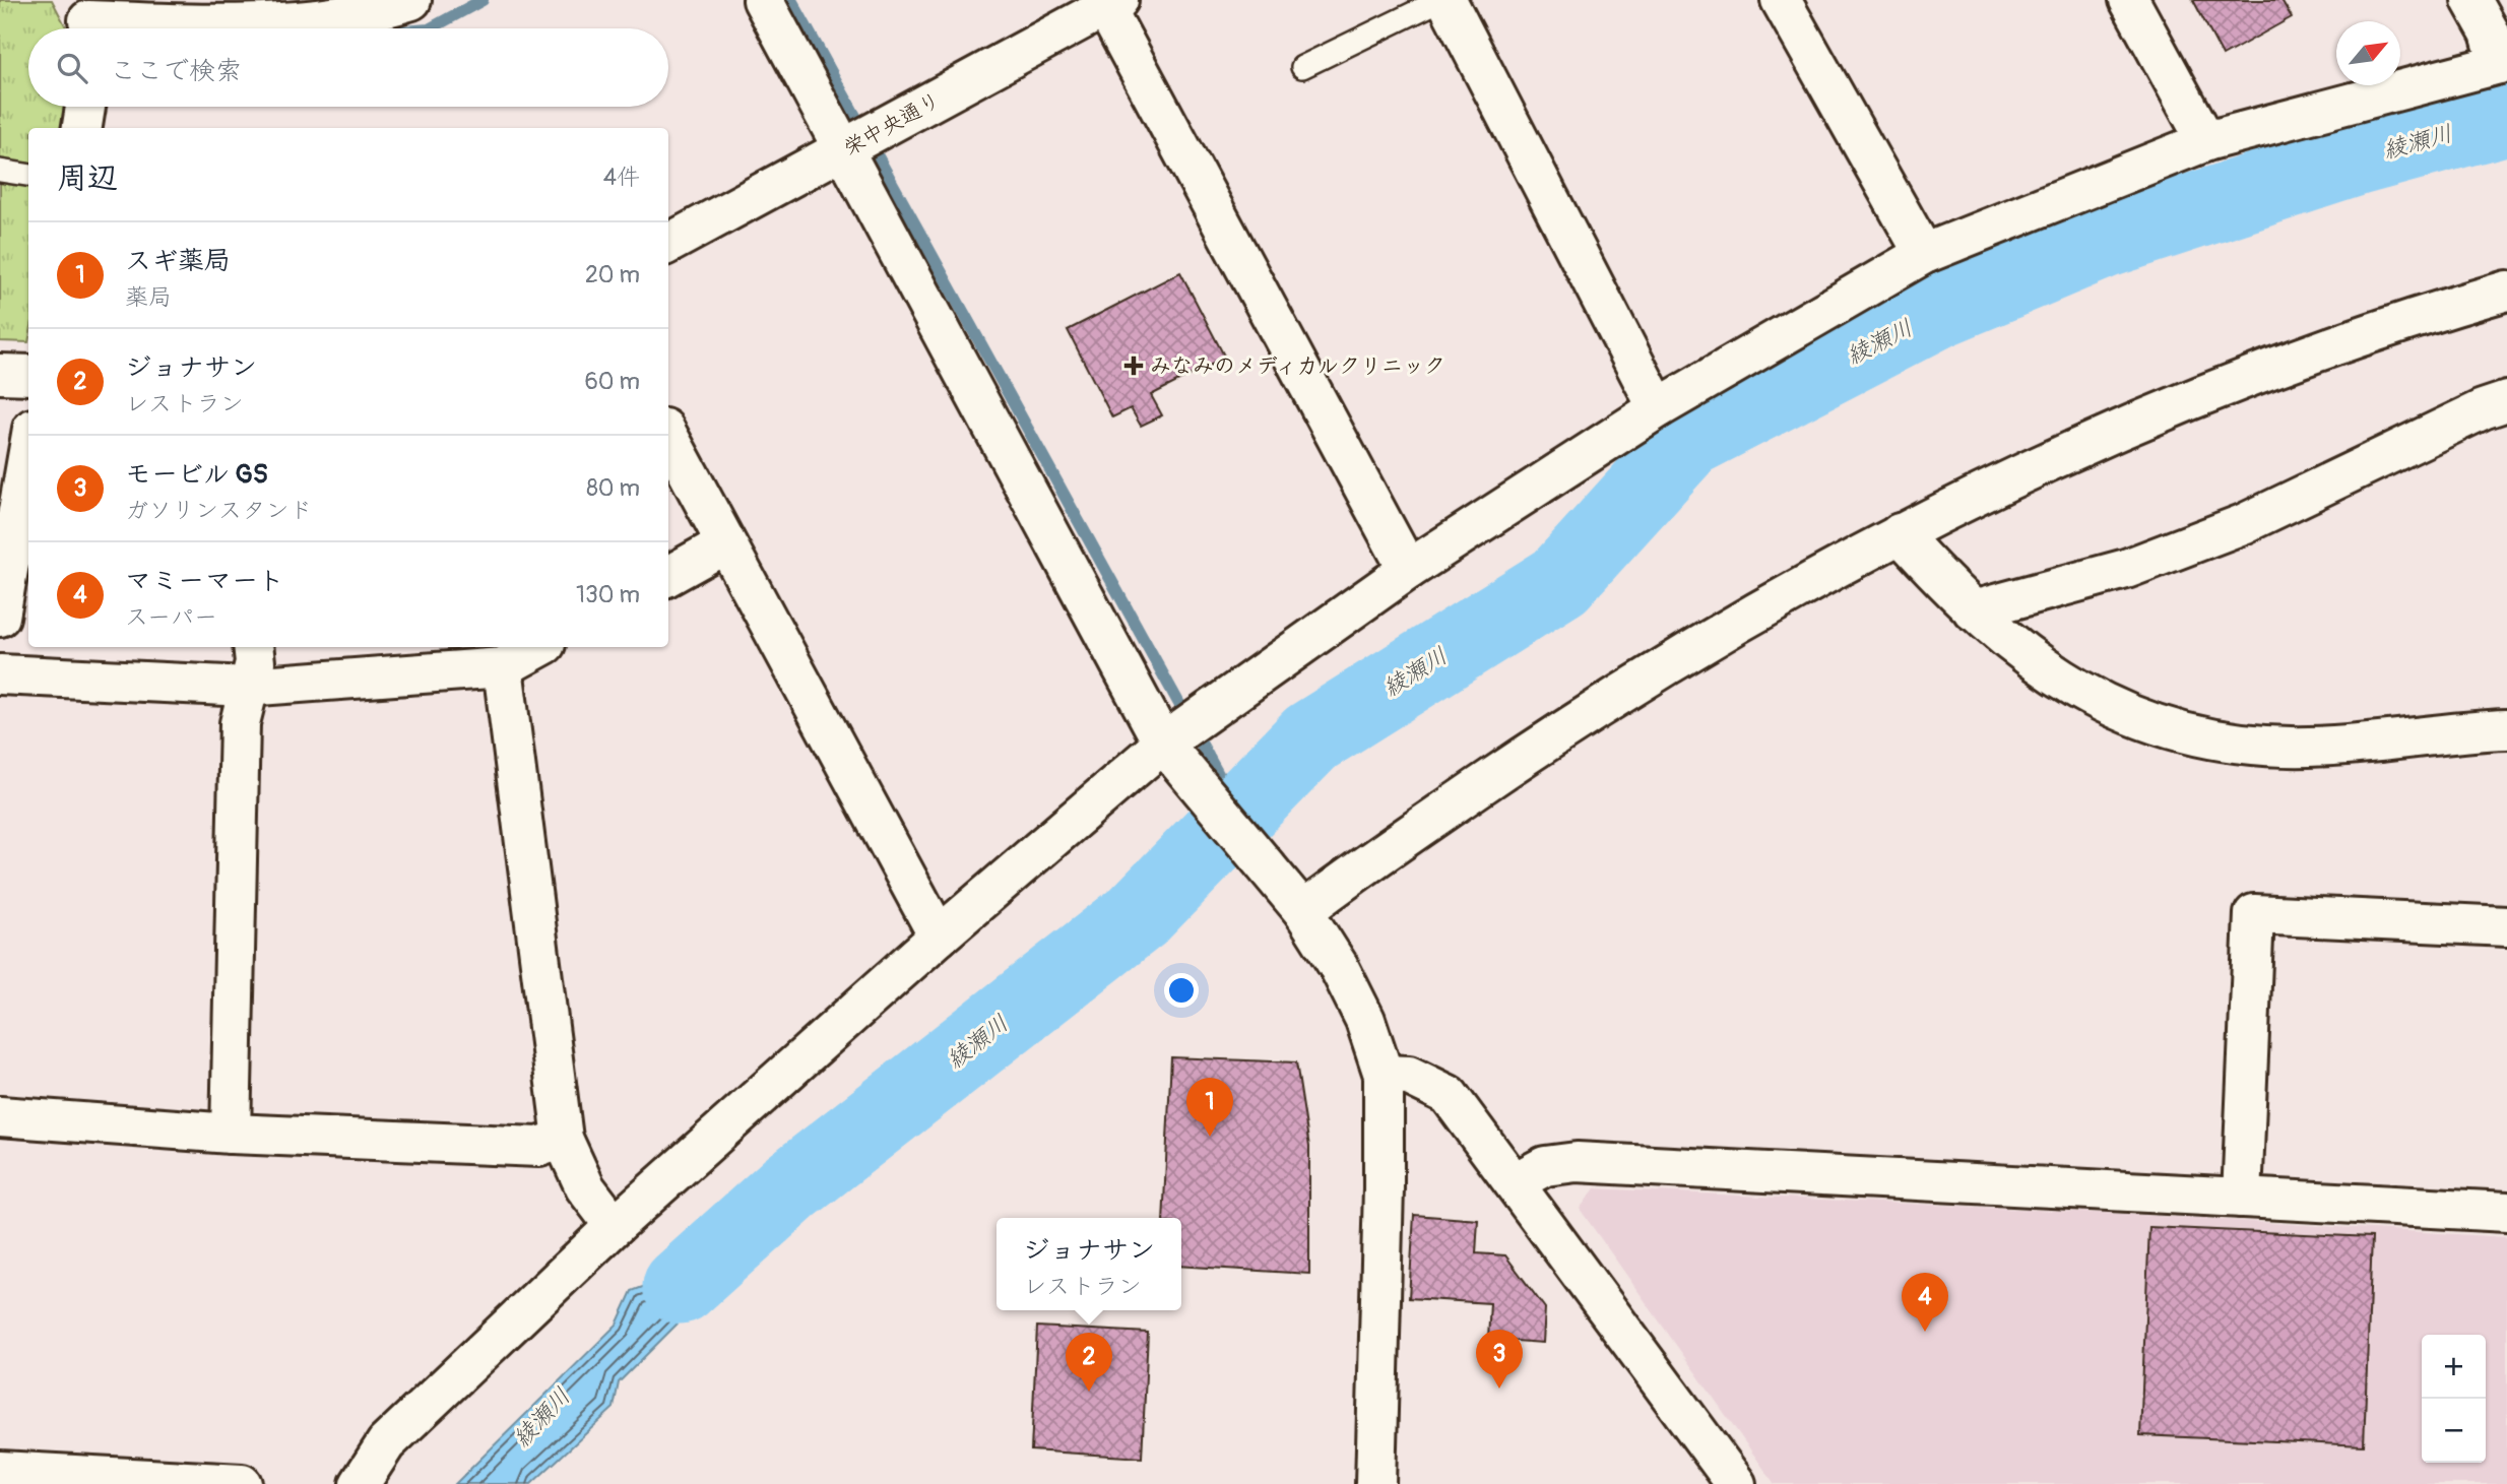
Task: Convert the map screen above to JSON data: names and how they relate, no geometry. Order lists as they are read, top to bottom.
{
  "streets": {
    "street": ["栄中央通り"]
  },
  "water": ["綾瀬川"],
  "places": {
    "health": ["みなみのメディカルクリニック"]
  },
  "north": "top right",
  "page": {
    "search": "ここで検索",
    "heading": ["周辺", "4件"],
    "list": [
      {
        "mark": "1",
        "name": "スギ薬局",
        "note": "薬局",
        "value": "20 m"
      },
      {
        "mark": "2",
        "name": "ジョナサン",
        "note": "レストラン",
        "value": "60 m"
      },
      {
        "mark": "3",
        "name": "モービル GS",
        "note": "ガソリンスタンド",
        "value": "80 m"
      },
      {
        "mark": "4",
        "name": "マミーマート",
        "note": "スーパー",
        "value": "130 m"
      }
    ],
    "pins": [
      "1",
      "4",
      "3",
      "2"
    ],
    "popup": ["ジョナサン", "レストラン"],
    "map_buttons": ["+", "−"]
  }
}
